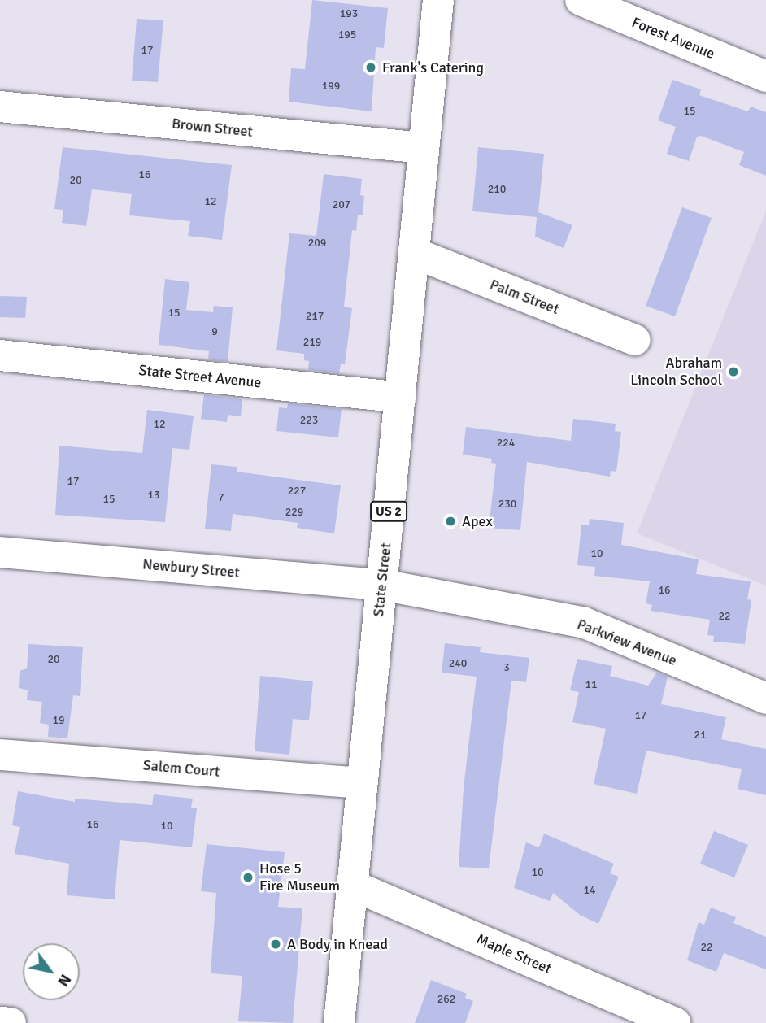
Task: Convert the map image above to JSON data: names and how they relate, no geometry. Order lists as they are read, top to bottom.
{
  "streets": {
    "street": [
      "Forest Avenue",
      "Brown Street",
      "Palm Street",
      "State Street Avenue",
      "US 2",
      "Newbury Street",
      "State Street",
      "Parkview Avenue",
      "Salem Court",
      "Maple Street"
    ]
  },
  "crossings": [
    ["Brown Street", "State Street"],
    ["Palm Street", "State Street"],
    ["State Street Avenue", "State Street"],
    ["Newbury Street", "State Street"],
    ["Newbury Street", "Parkview Avenue"],
    ["State Street", "Parkview Avenue"],
    ["State Street", "Salem Court"],
    ["State Street", "Maple Street"]
  ],
  "places": [
    "Frank's Catering",
    "Abraham Lincoln School",
    "Apex",
    "Hose 5 Fire Museum",
    "A Body in Knead"
  ],
  "house_numbers": [
    "193",
    "195",
    "17",
    "199",
    "15",
    "16",
    "20",
    "210",
    "12",
    "207",
    "209",
    "15",
    "217",
    "9",
    "219",
    "223",
    "12",
    "224",
    "17",
    "227",
    "13",
    "7",
    "15",
    "230",
    "229",
    "10",
    "16",
    "22",
    "20",
    "240",
    "3",
    "11",
    "17",
    "19",
    "21",
    "16",
    "10",
    "10",
    "14",
    "22",
    "262"
  ],
  "north": "bottom right"
}
